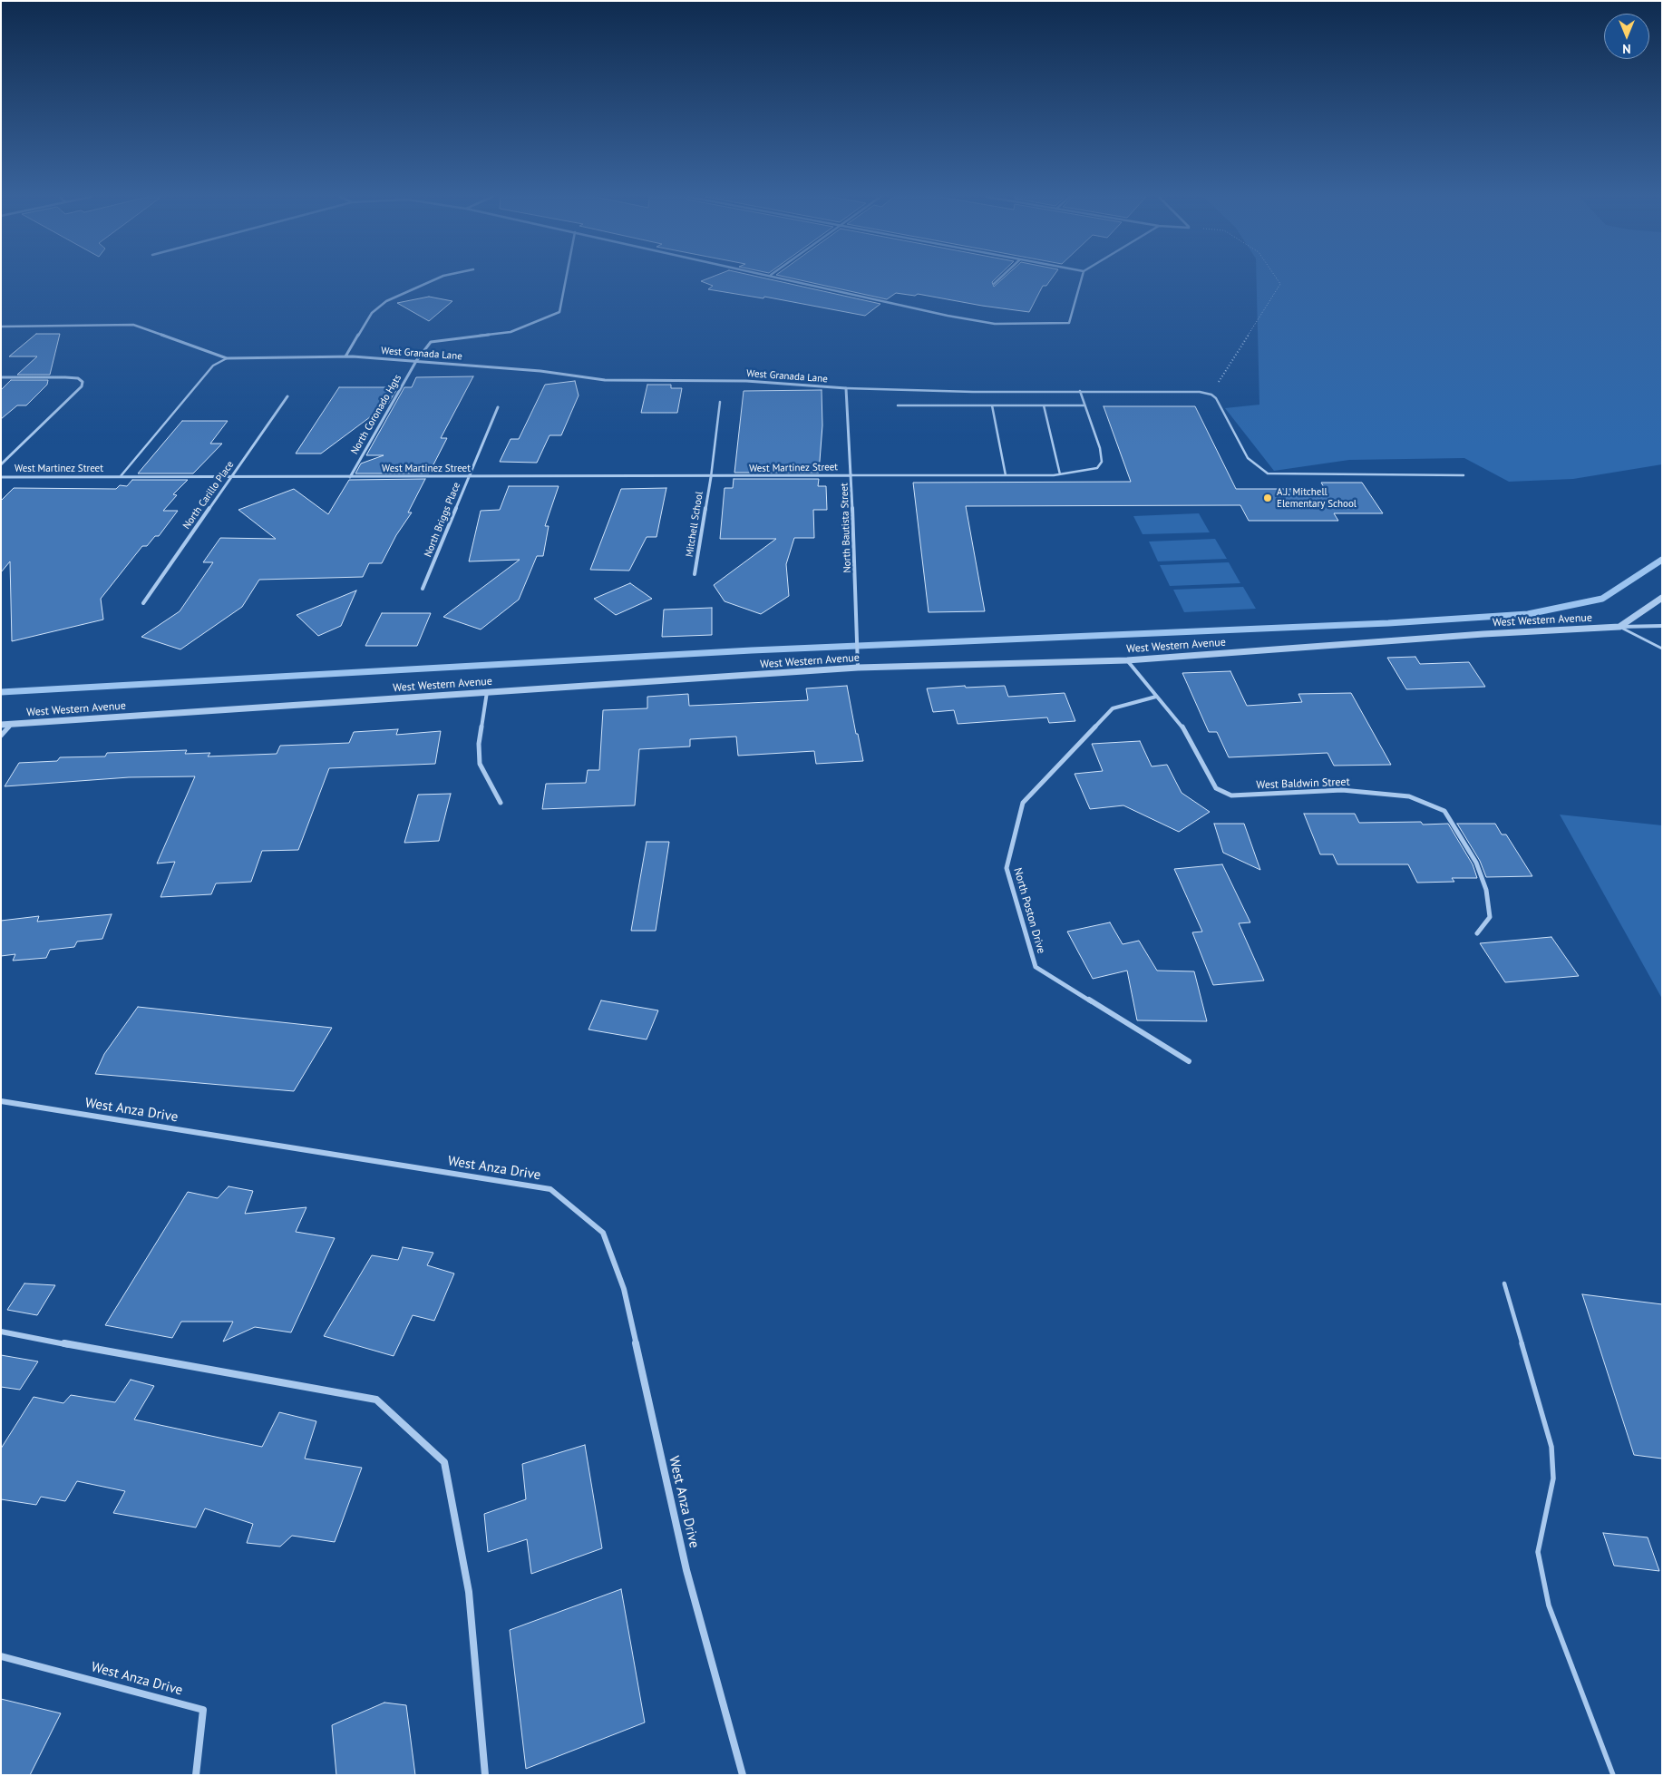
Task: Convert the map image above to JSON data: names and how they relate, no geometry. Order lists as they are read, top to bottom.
{
  "streets": {
    "street": [
      "West Granada Lane",
      "North Coronado Hgts",
      "West Martinez Street",
      "North Carillo Place",
      "North Briggs Place",
      "Mitchell School",
      "North Bautista Street",
      "West Western Avenue",
      "West Baldwin Street",
      "North Poston Drive",
      "West Anza Drive"
    ]
  },
  "crossings": [
    ["West Granada Lane", "North Coronado Hgts"],
    ["West Granada Lane", "North Bautista Street"],
    ["North Coronado Hgts", "West Martinez Street"],
    ["West Martinez Street", "North Carillo Place"],
    ["West Martinez Street", "North Briggs Place"],
    ["West Martinez Street", "Mitchell School"],
    ["West Martinez Street", "North Bautista Street"],
    ["North Bautista Street", "West Western Avenue"],
    ["West Western Avenue", "West Baldwin Street"],
    ["West Baldwin Street", "North Poston Drive"]
  ],
  "places": ["A.J. Mitchell Elementary School"],
  "north": "bottom"
}
